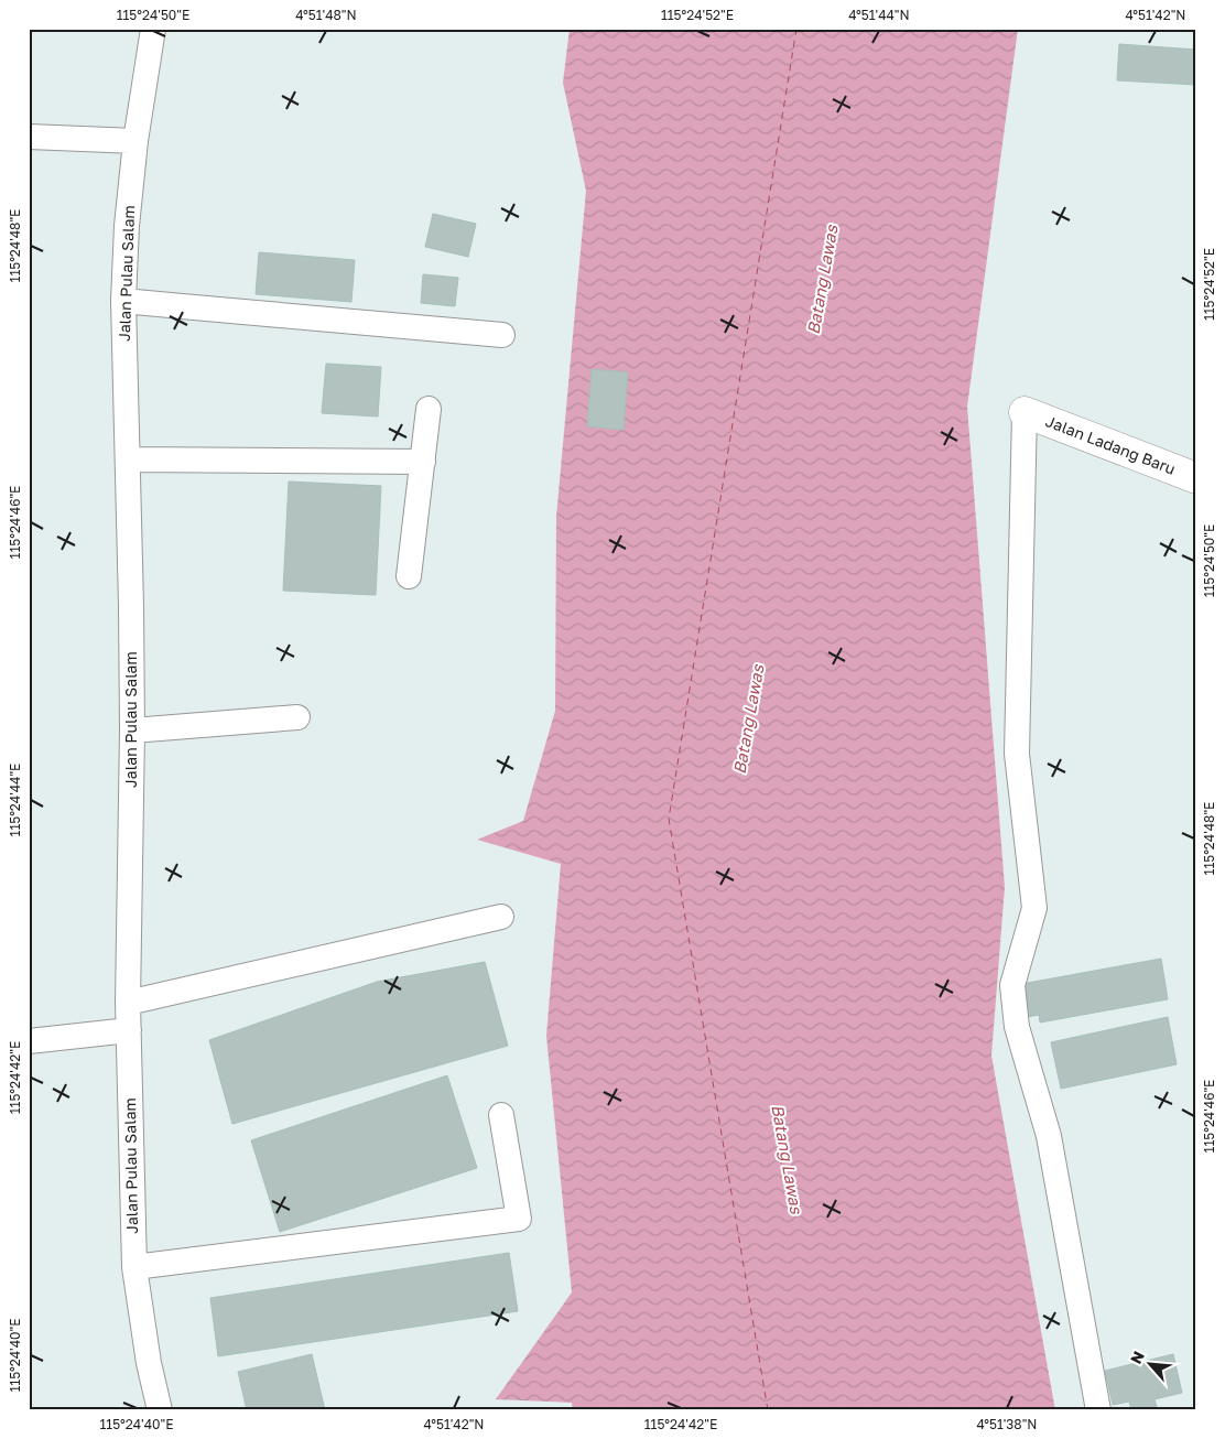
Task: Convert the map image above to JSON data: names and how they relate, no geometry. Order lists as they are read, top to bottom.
{
  "streets": {
    "street": ["Jalan Pulau Salam", "Jalan Ladang Baru"]
  },
  "water": ["Batang Lawas"],
  "north": "top left",
  "coordinates": [
    "115°24'50\"E",
    "4°51'48\"N",
    "115°24'52\"E",
    "4°51'44\"N",
    "4°51'42\"N",
    "115°24'48\"E",
    "115°24'46\"E",
    "115°24'44\"E",
    "115°24'42\"E",
    "115°24'40\"E",
    "4°51'38\"N"
  ]
}
